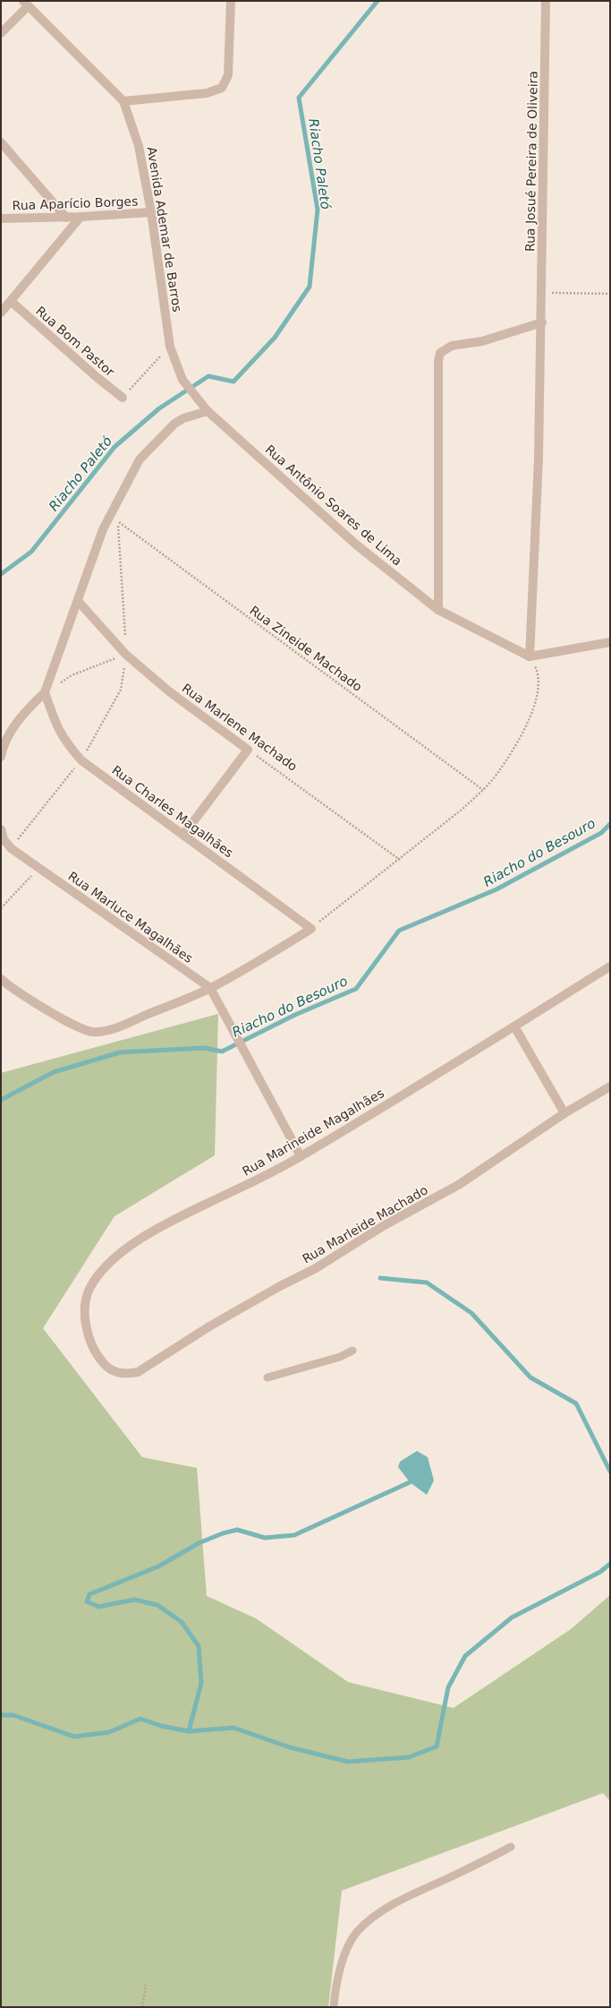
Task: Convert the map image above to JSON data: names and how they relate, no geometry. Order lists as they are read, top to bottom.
{
  "streets": {
    "street": [
      "Rua Josué Pereira de Oliveira",
      "Rua Aparício Borges",
      "Avenida Ademar de Barros",
      "Rua Bom Pastor",
      "Rua Antônio Soares de Lima",
      "Rua Marlene Machado",
      "Rua Charles Magalhães",
      "Rua Marluce Magalhães",
      "Rua Marineide Magalhães",
      "Rua Marleide Machado"
    ],
    "path": ["Rua Zineide Machado"]
  },
  "crossings": [
    ["Rua Josué Pereira de Oliveira", "Rua Antônio Soares de Lima"],
    ["Rua Aparício Borges", "Avenida Ademar de Barros"],
    ["Avenida Ademar de Barros", "Rua Antônio Soares de Lima"],
    ["Rua Zineide Machado", "Rua Marlene Machado"],
    ["Rua Marluce Magalhães", "Rua Marineide Magalhães"],
    ["Rua Marineide Magalhães", "Rua Marleide Machado"]
  ],
  "water": ["Riacho Paletó", "Riacho do Besouro"]
}
